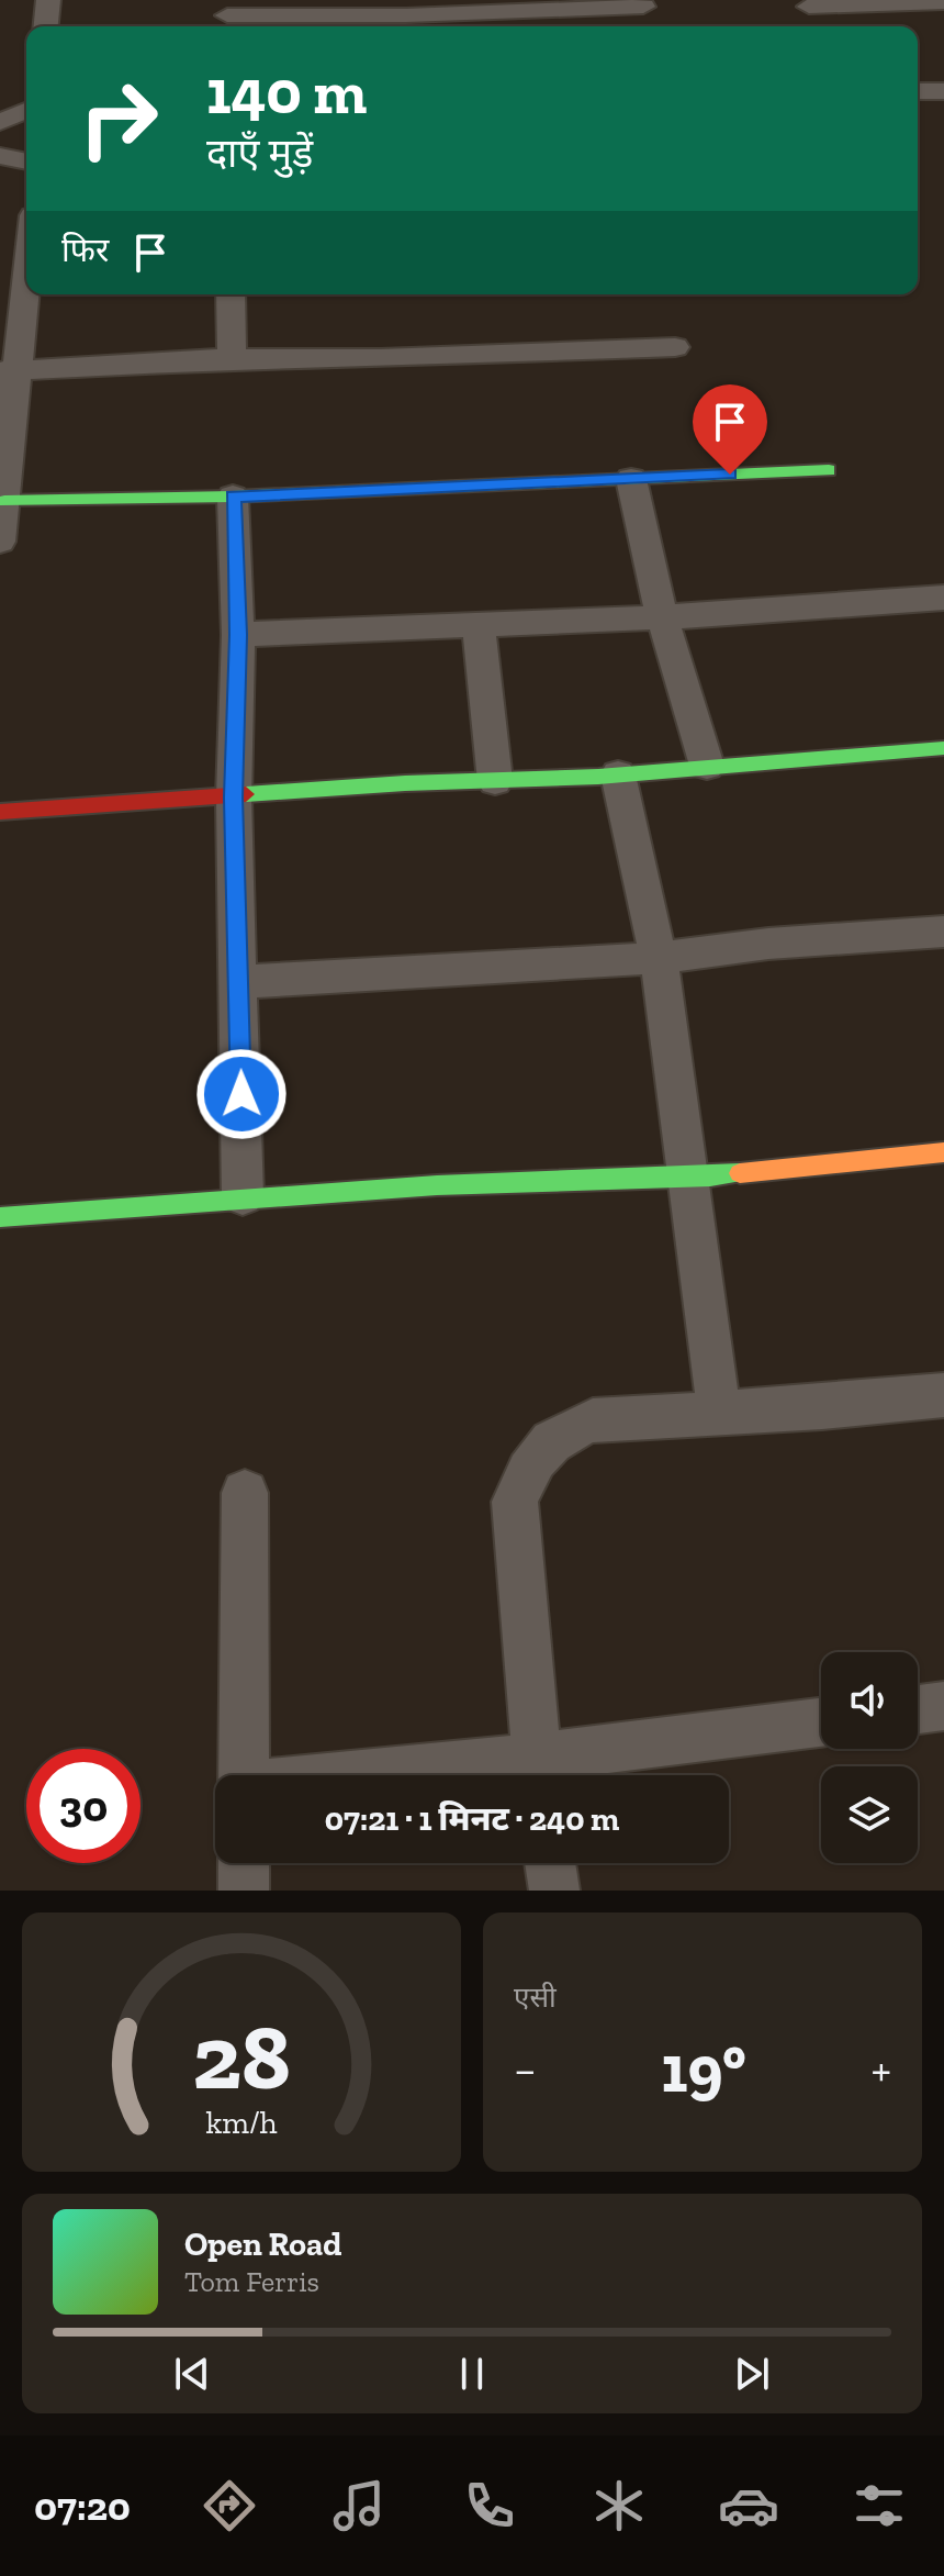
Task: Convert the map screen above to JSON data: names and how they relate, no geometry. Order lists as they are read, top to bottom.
{
  "page": {
    "turn": ["140 m", "दाएँ मुड़ें"],
    "then": "फिर",
    "limit": "30",
    "trip": "07:21 · 1 मिनट · 240 m",
    "tile": "एसी",
    "heat": ["−", "19°", "+"],
    "song": ["Open Road", "Tom Ferris"],
    "tabs": "07:20",
    "gauge": ["28", "km/h"]
  }
}
